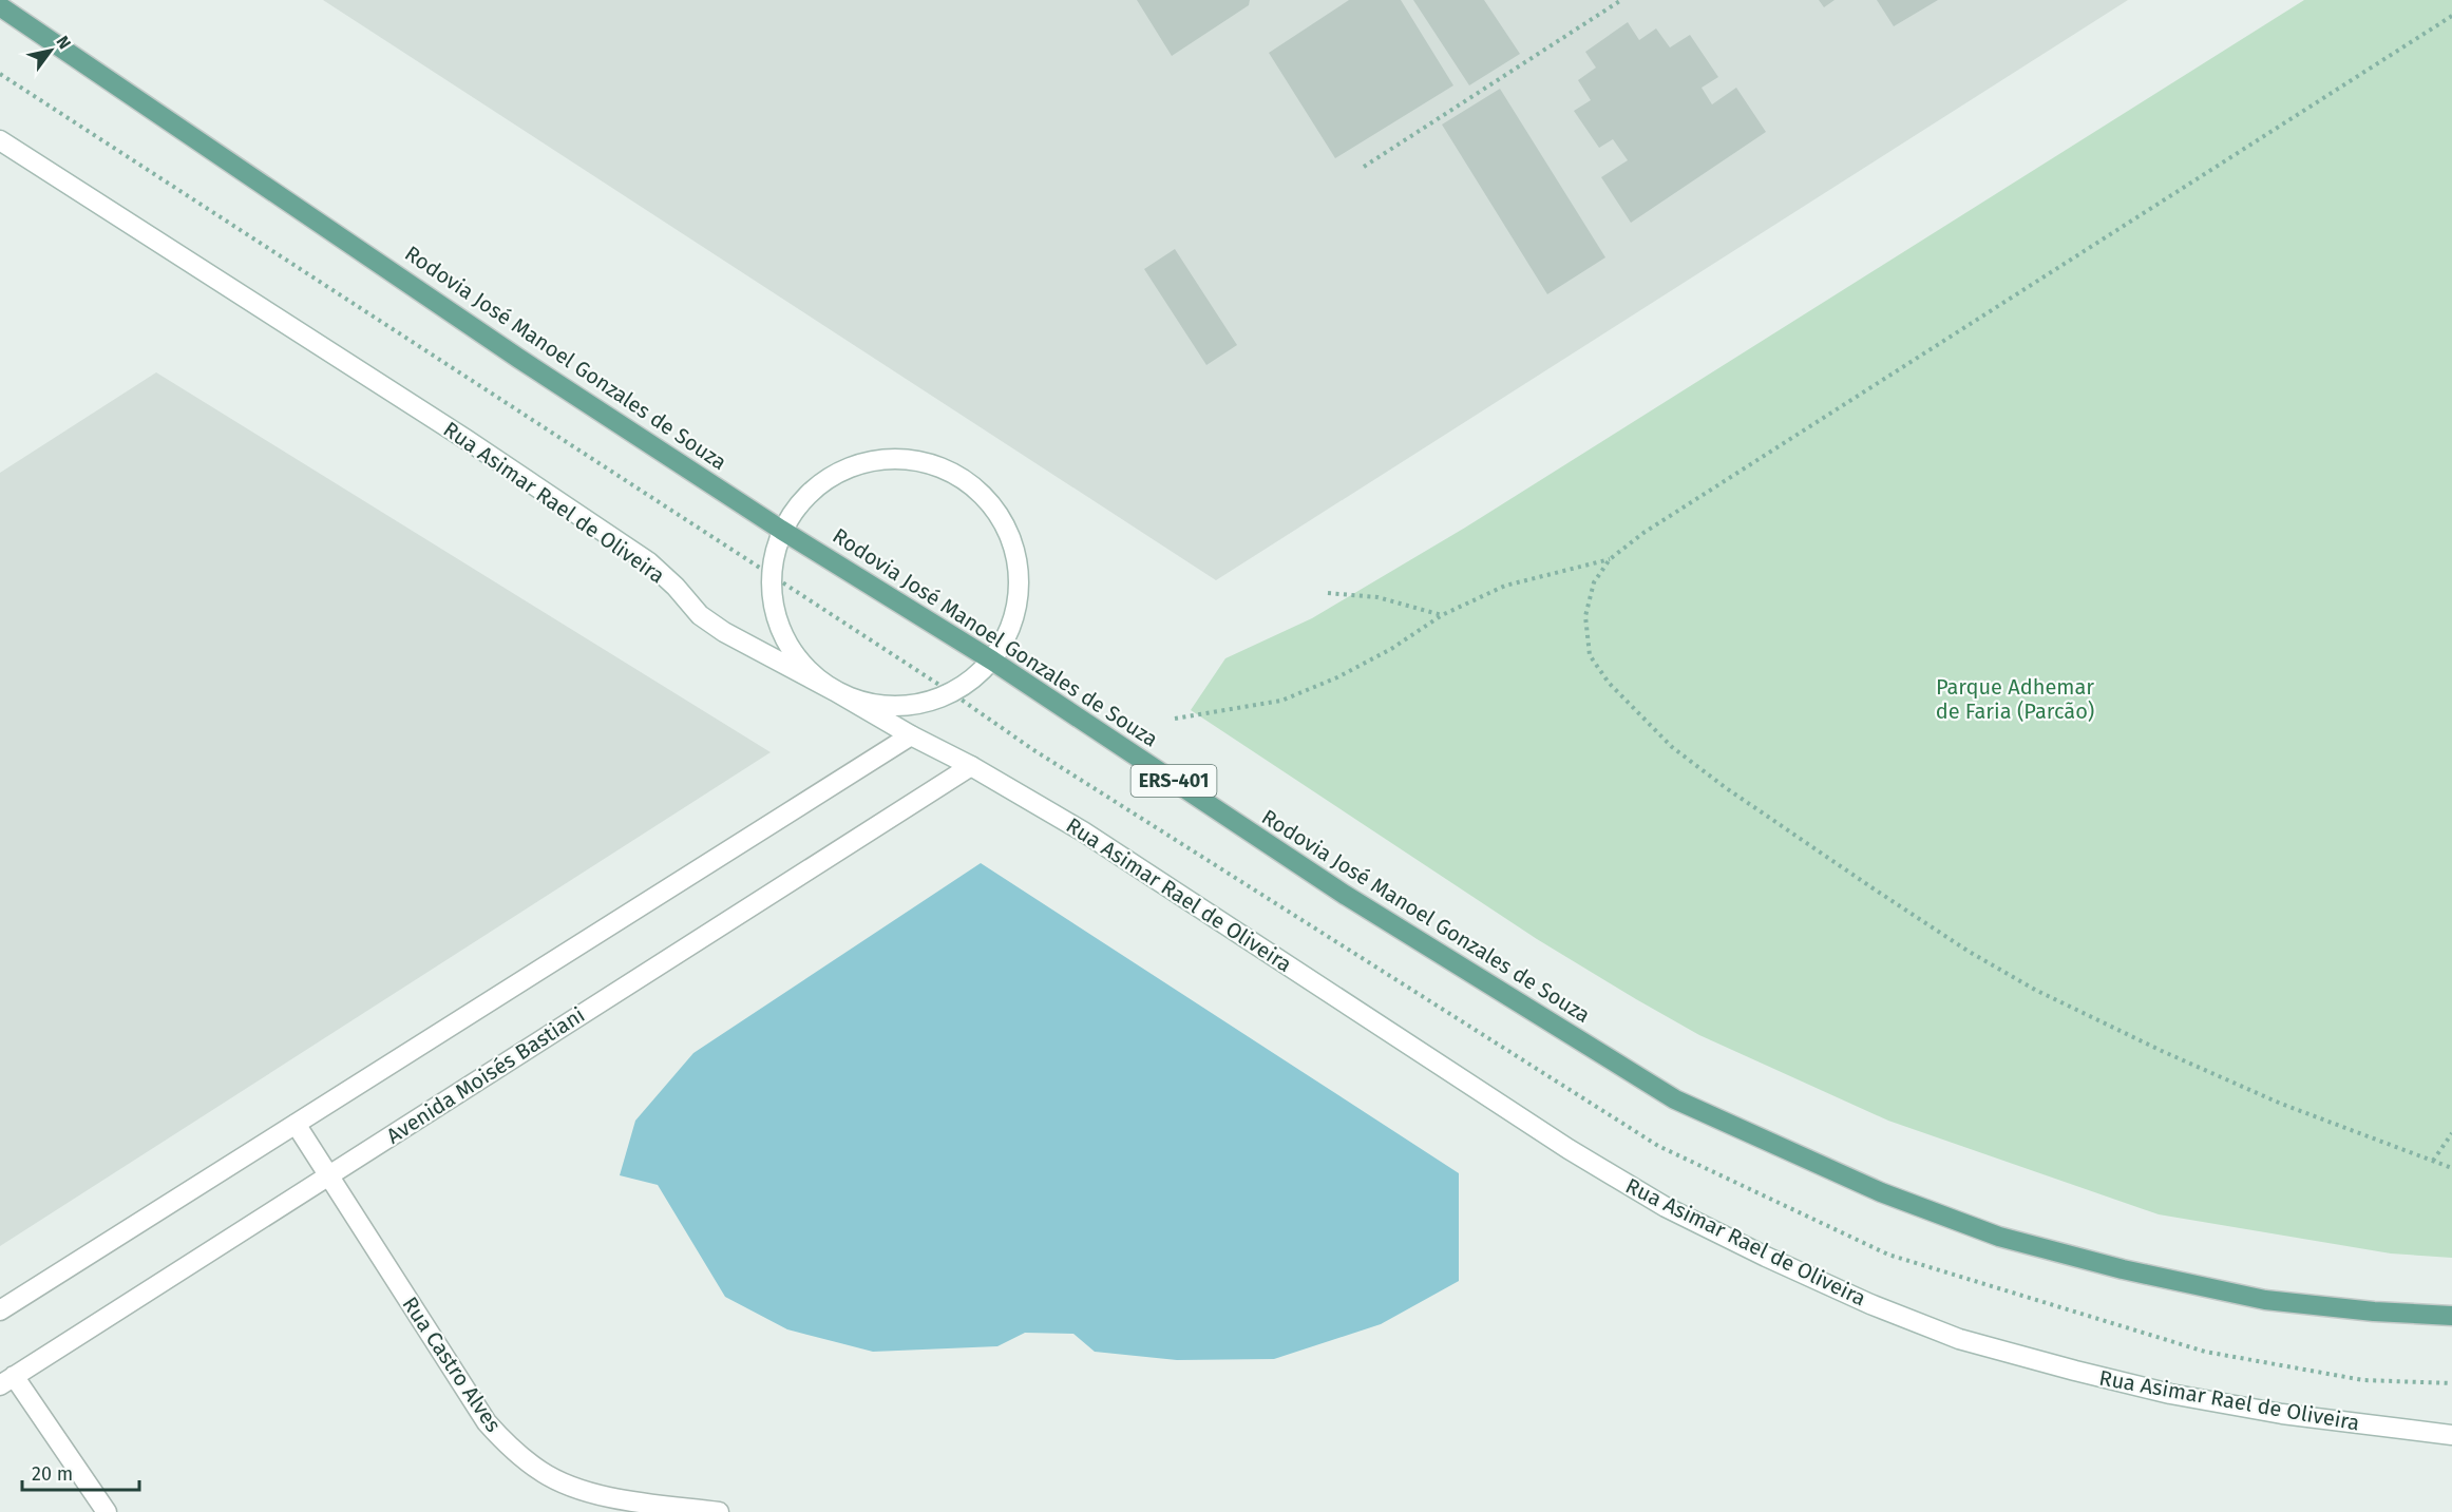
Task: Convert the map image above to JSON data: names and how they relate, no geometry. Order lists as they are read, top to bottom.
{
  "streets": {
    "main road": ["Rodovia José Manoel Gonzales de Souza", "ERS-401"],
    "street": ["Rua Asimar Rael de Oliveira", "Avenida Moisés Bastiani", "Rua Castro Alves"]
  },
  "crossings": [
    ["Rua Asimar Rael de Oliveira", "Avenida Moisés Bastiani"],
    ["Avenida Moisés Bastiani", "Rua Castro Alves"]
  ],
  "parks": ["Parque Adhemar de Faria (Parcão)"],
  "scale_bar": "20 m",
  "north": "top right"
}
